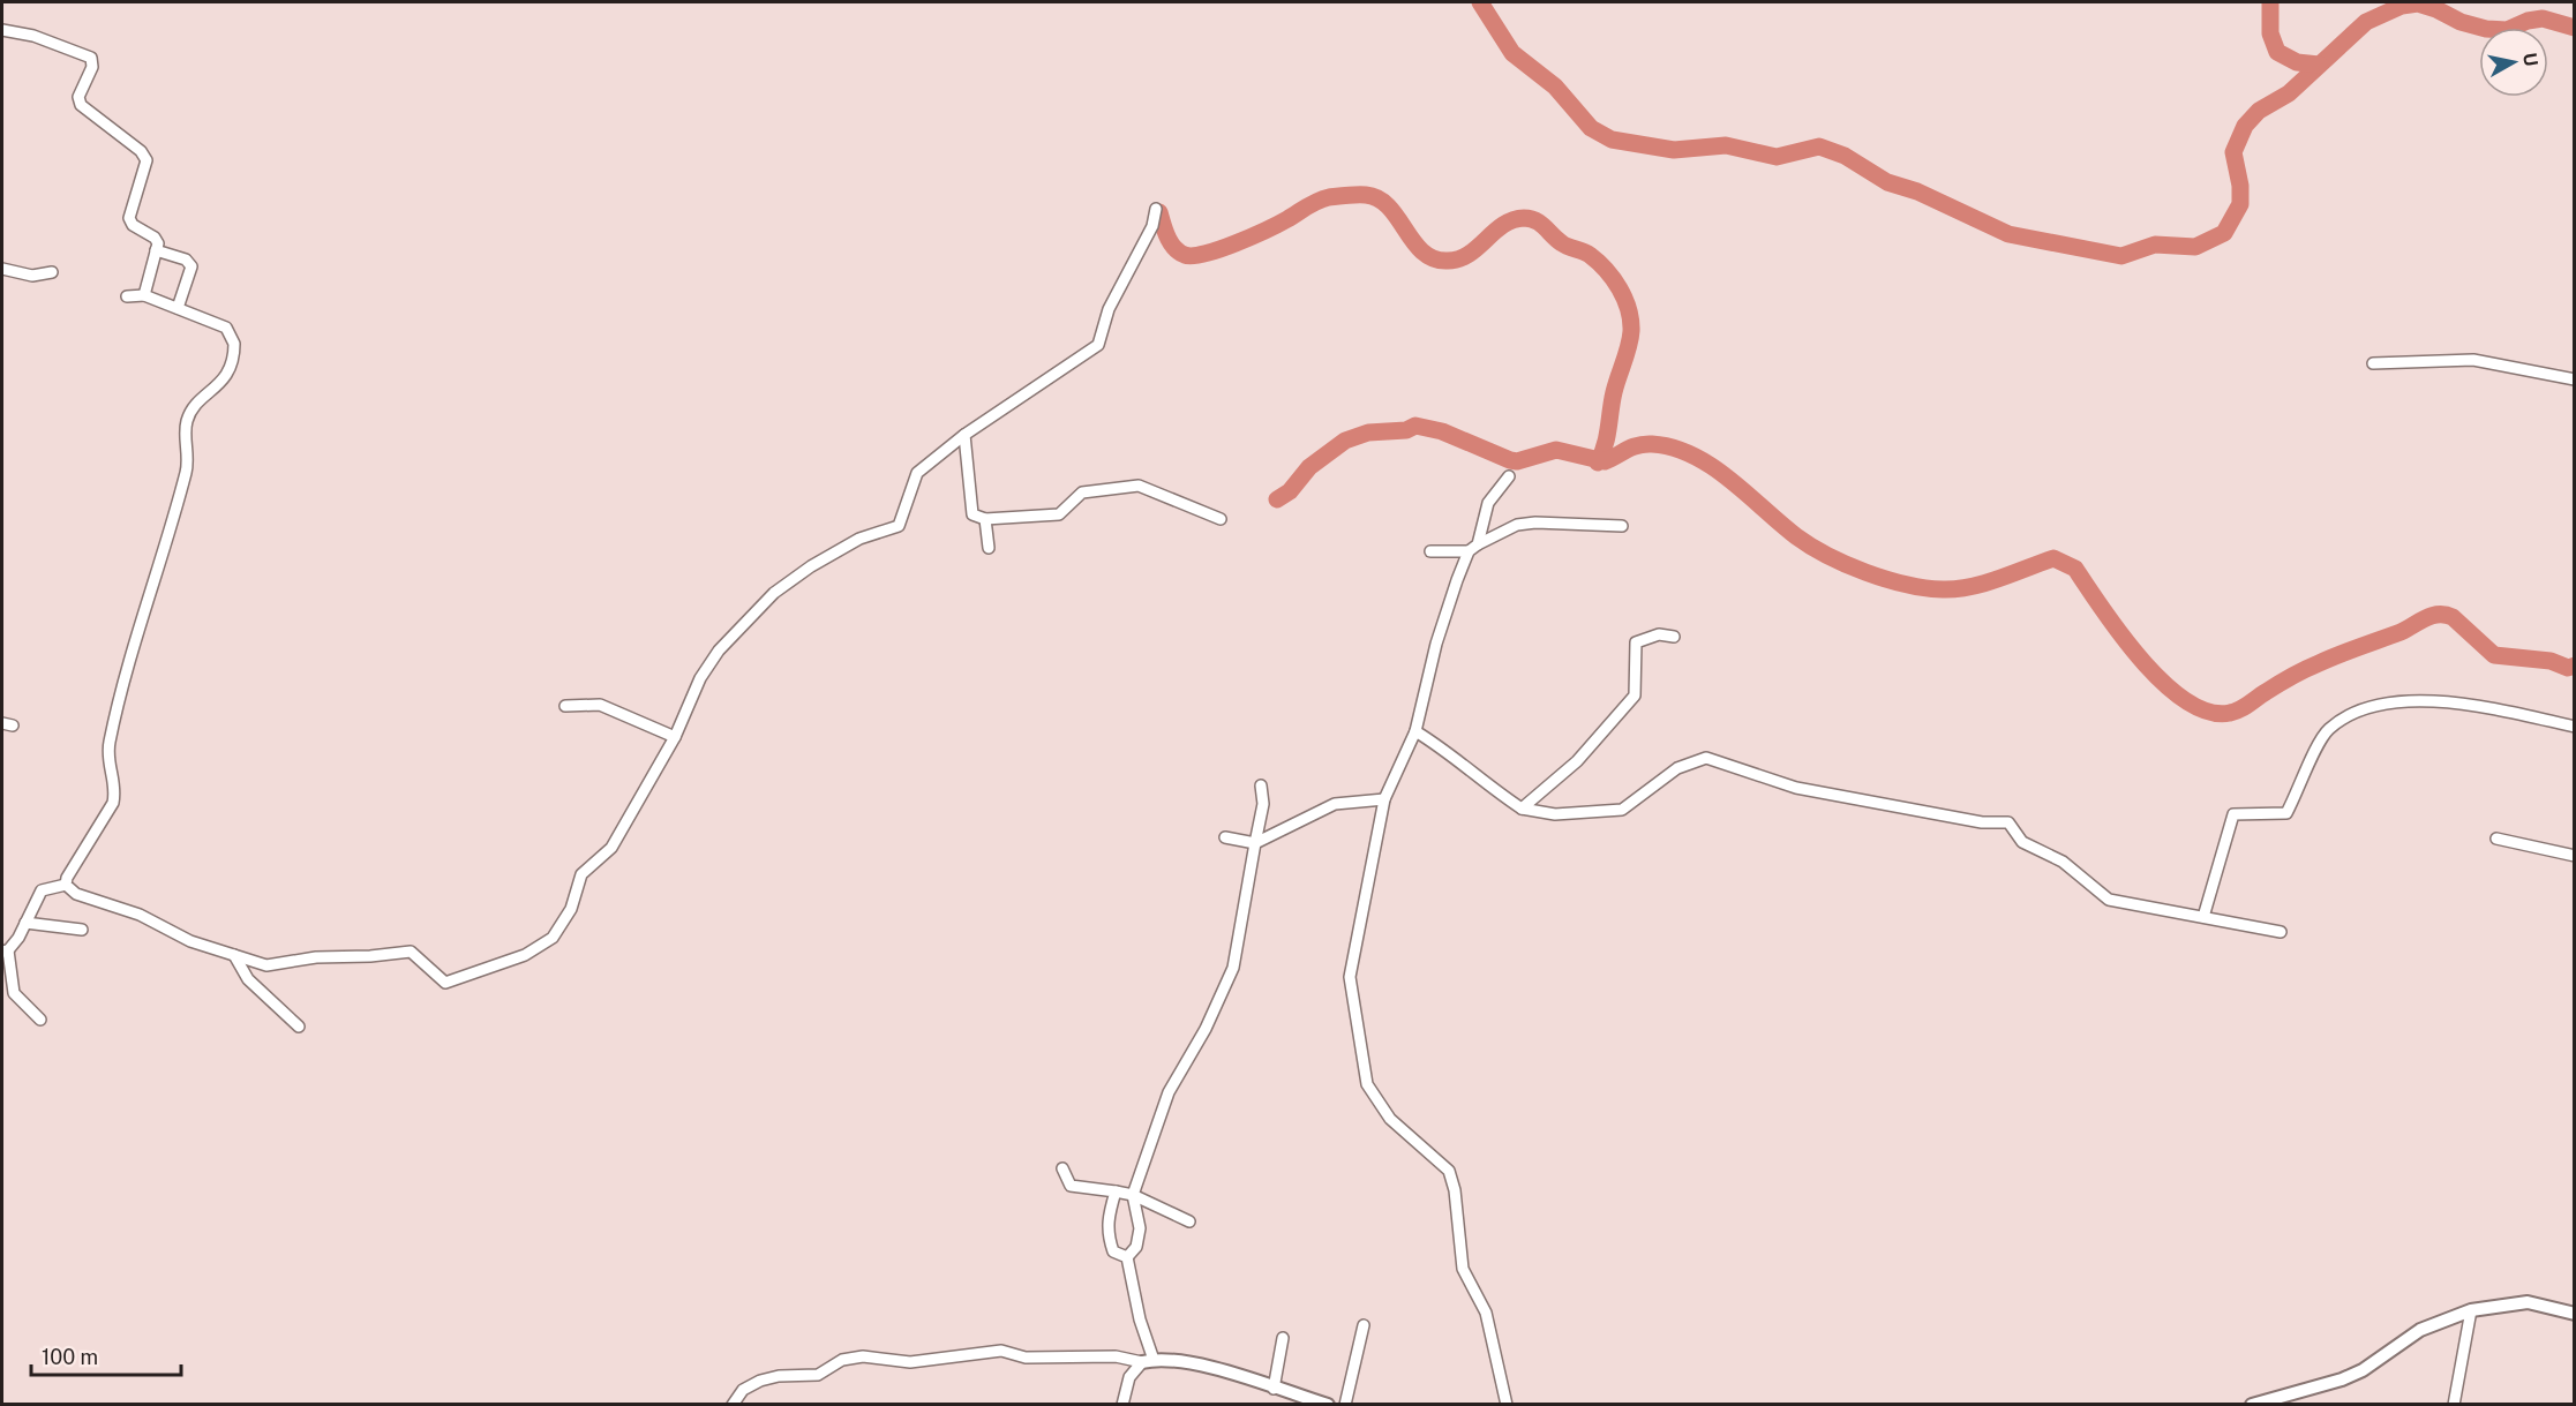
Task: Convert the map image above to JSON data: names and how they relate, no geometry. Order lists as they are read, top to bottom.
{
  "scale_bar": "100 m",
  "north": "right"
}
